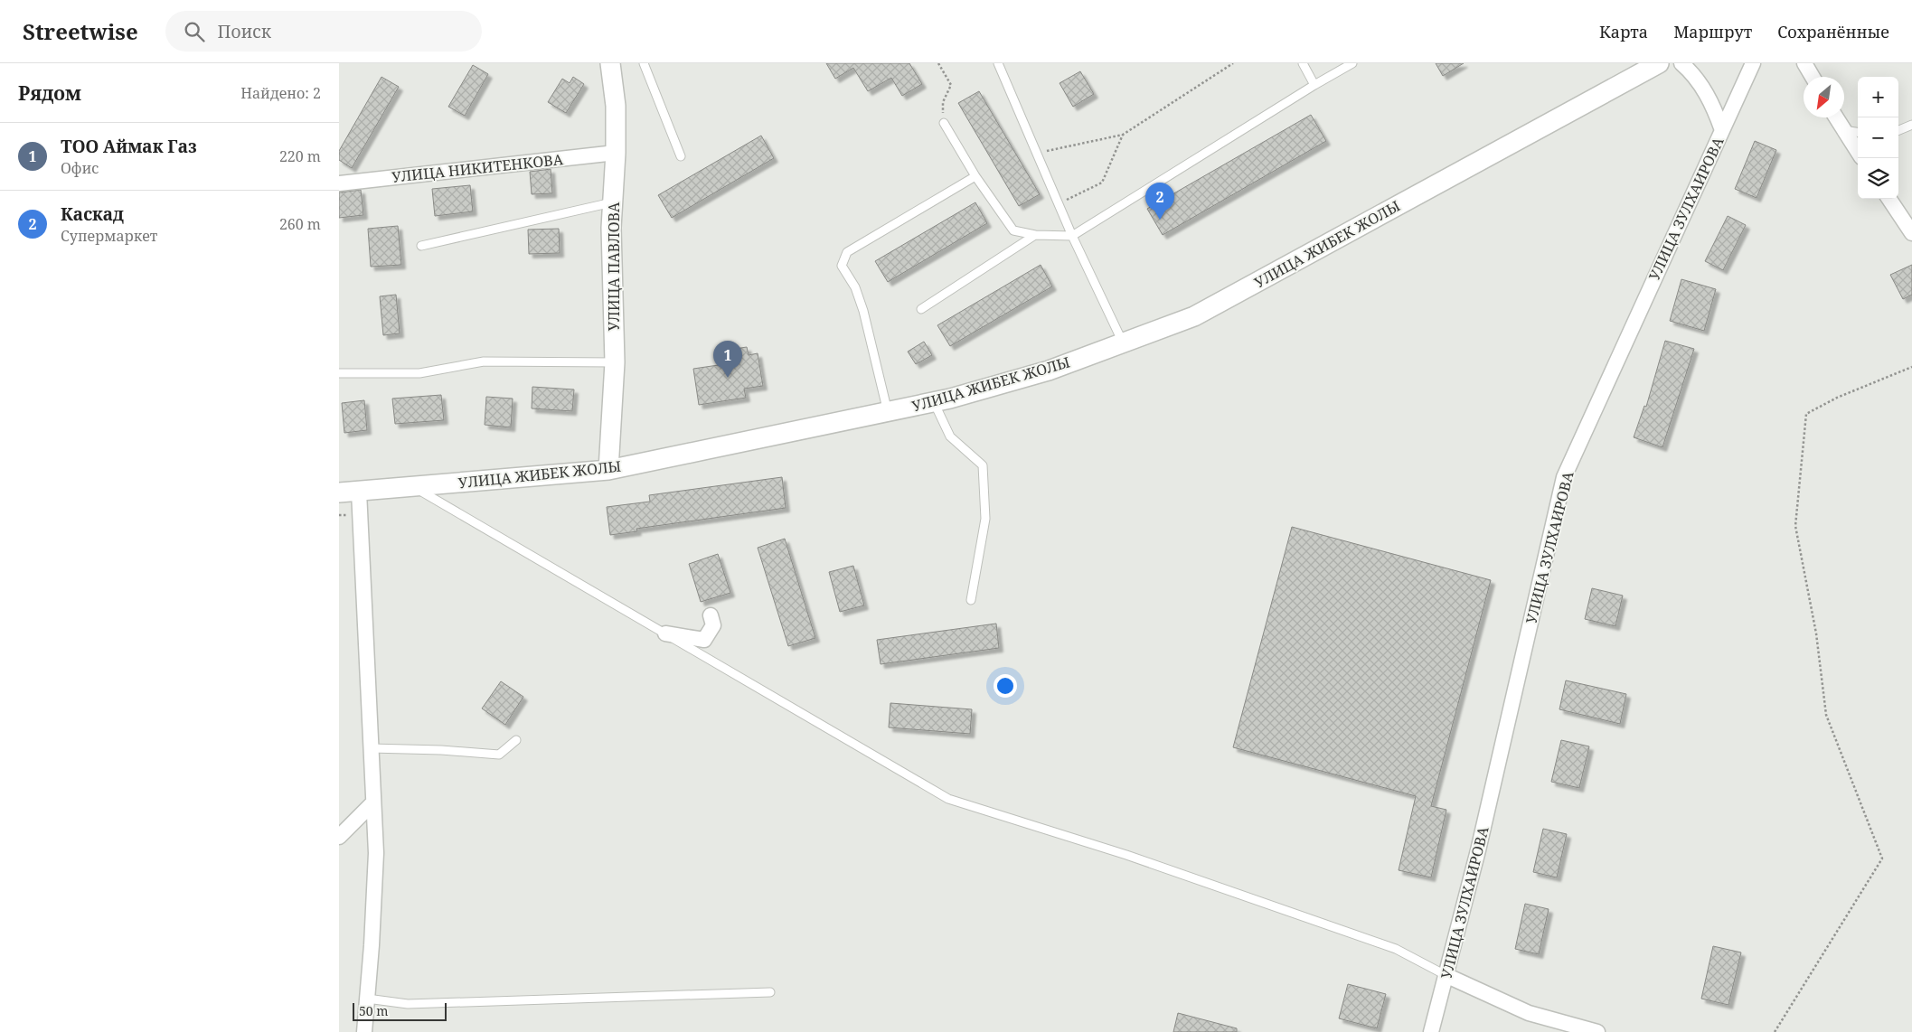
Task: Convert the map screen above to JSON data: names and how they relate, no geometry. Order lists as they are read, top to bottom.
{
  "streets": {
    "street": [
      "УЛИЦА НИКИТЕНКОВА",
      "УЛИЦА ЗУЛХАИРОВА",
      "УЛИЦА ЖИБЕК ЖОЛЫ",
      "УЛИЦА ПАВЛОВА"
    ]
  },
  "crossings": [
    ["УЛИЦА НИКИТЕНКОВА", "УЛИЦА ПАВЛОВА"],
    ["УЛИЦА ЖИБЕК ЖОЛЫ", "УЛИЦА ПАВЛОВА"]
  ],
  "scale_bar": "50 m",
  "north": "bottom left",
  "page": {
    "header": "Streetwise",
    "search": "Поиск",
    "nav": ["Карта", "Маршрут", "Сохранённые"],
    "heading": ["Рядом", "Найдено: 2"],
    "map_buttons": ["+", "−"],
    "list": [
      {
        "mark": "1",
        "name": "ТОО Аймак Газ",
        "note": "Офис",
        "value": "220 m"
      },
      {
        "mark": "2",
        "name": "Каскад",
        "note": "Супермаркет",
        "value": "260 m"
      }
    ],
    "pins": ["2", "1"],
    "scale": "50 m"
  }
}
